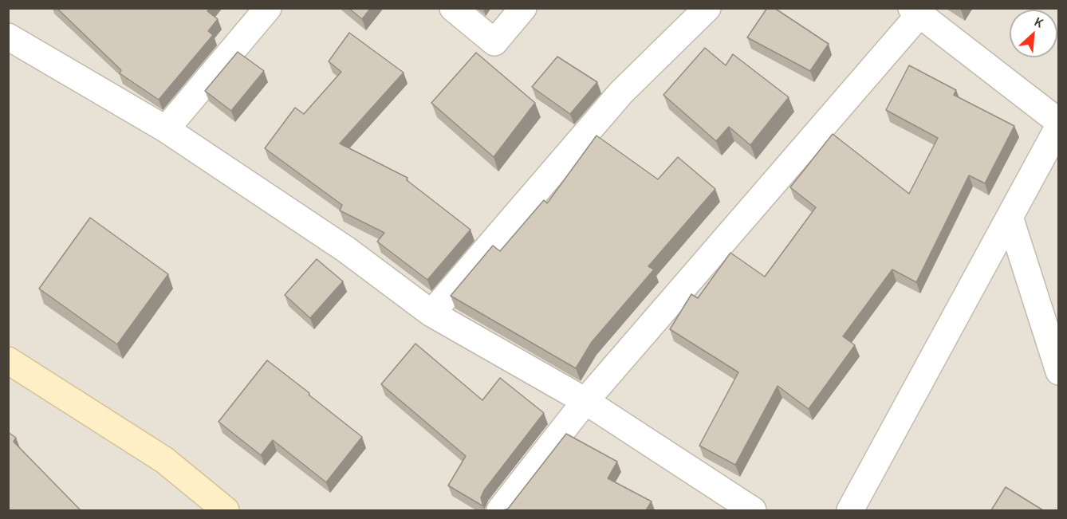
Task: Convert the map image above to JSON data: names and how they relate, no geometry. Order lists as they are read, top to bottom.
{
  "north": "top right"
}
